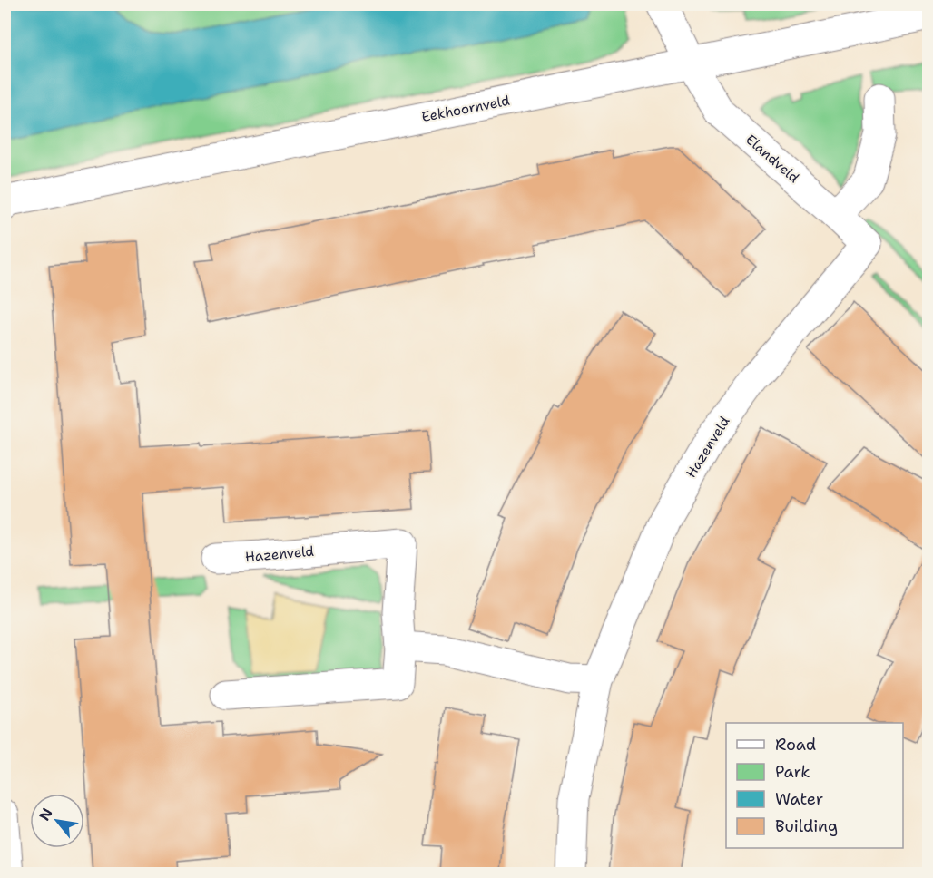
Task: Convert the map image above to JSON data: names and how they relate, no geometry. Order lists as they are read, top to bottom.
{
  "streets": {
    "street": ["Eekhoornveld", "Elandveld", "Hazenveld"]
  },
  "crossings": [
    ["Eekhoornveld", "Elandveld"],
    ["Elandveld", "Hazenveld"]
  ],
  "legend": [
    "Road",
    "Park",
    "Water",
    "Building"
  ],
  "north": "top left"
}
